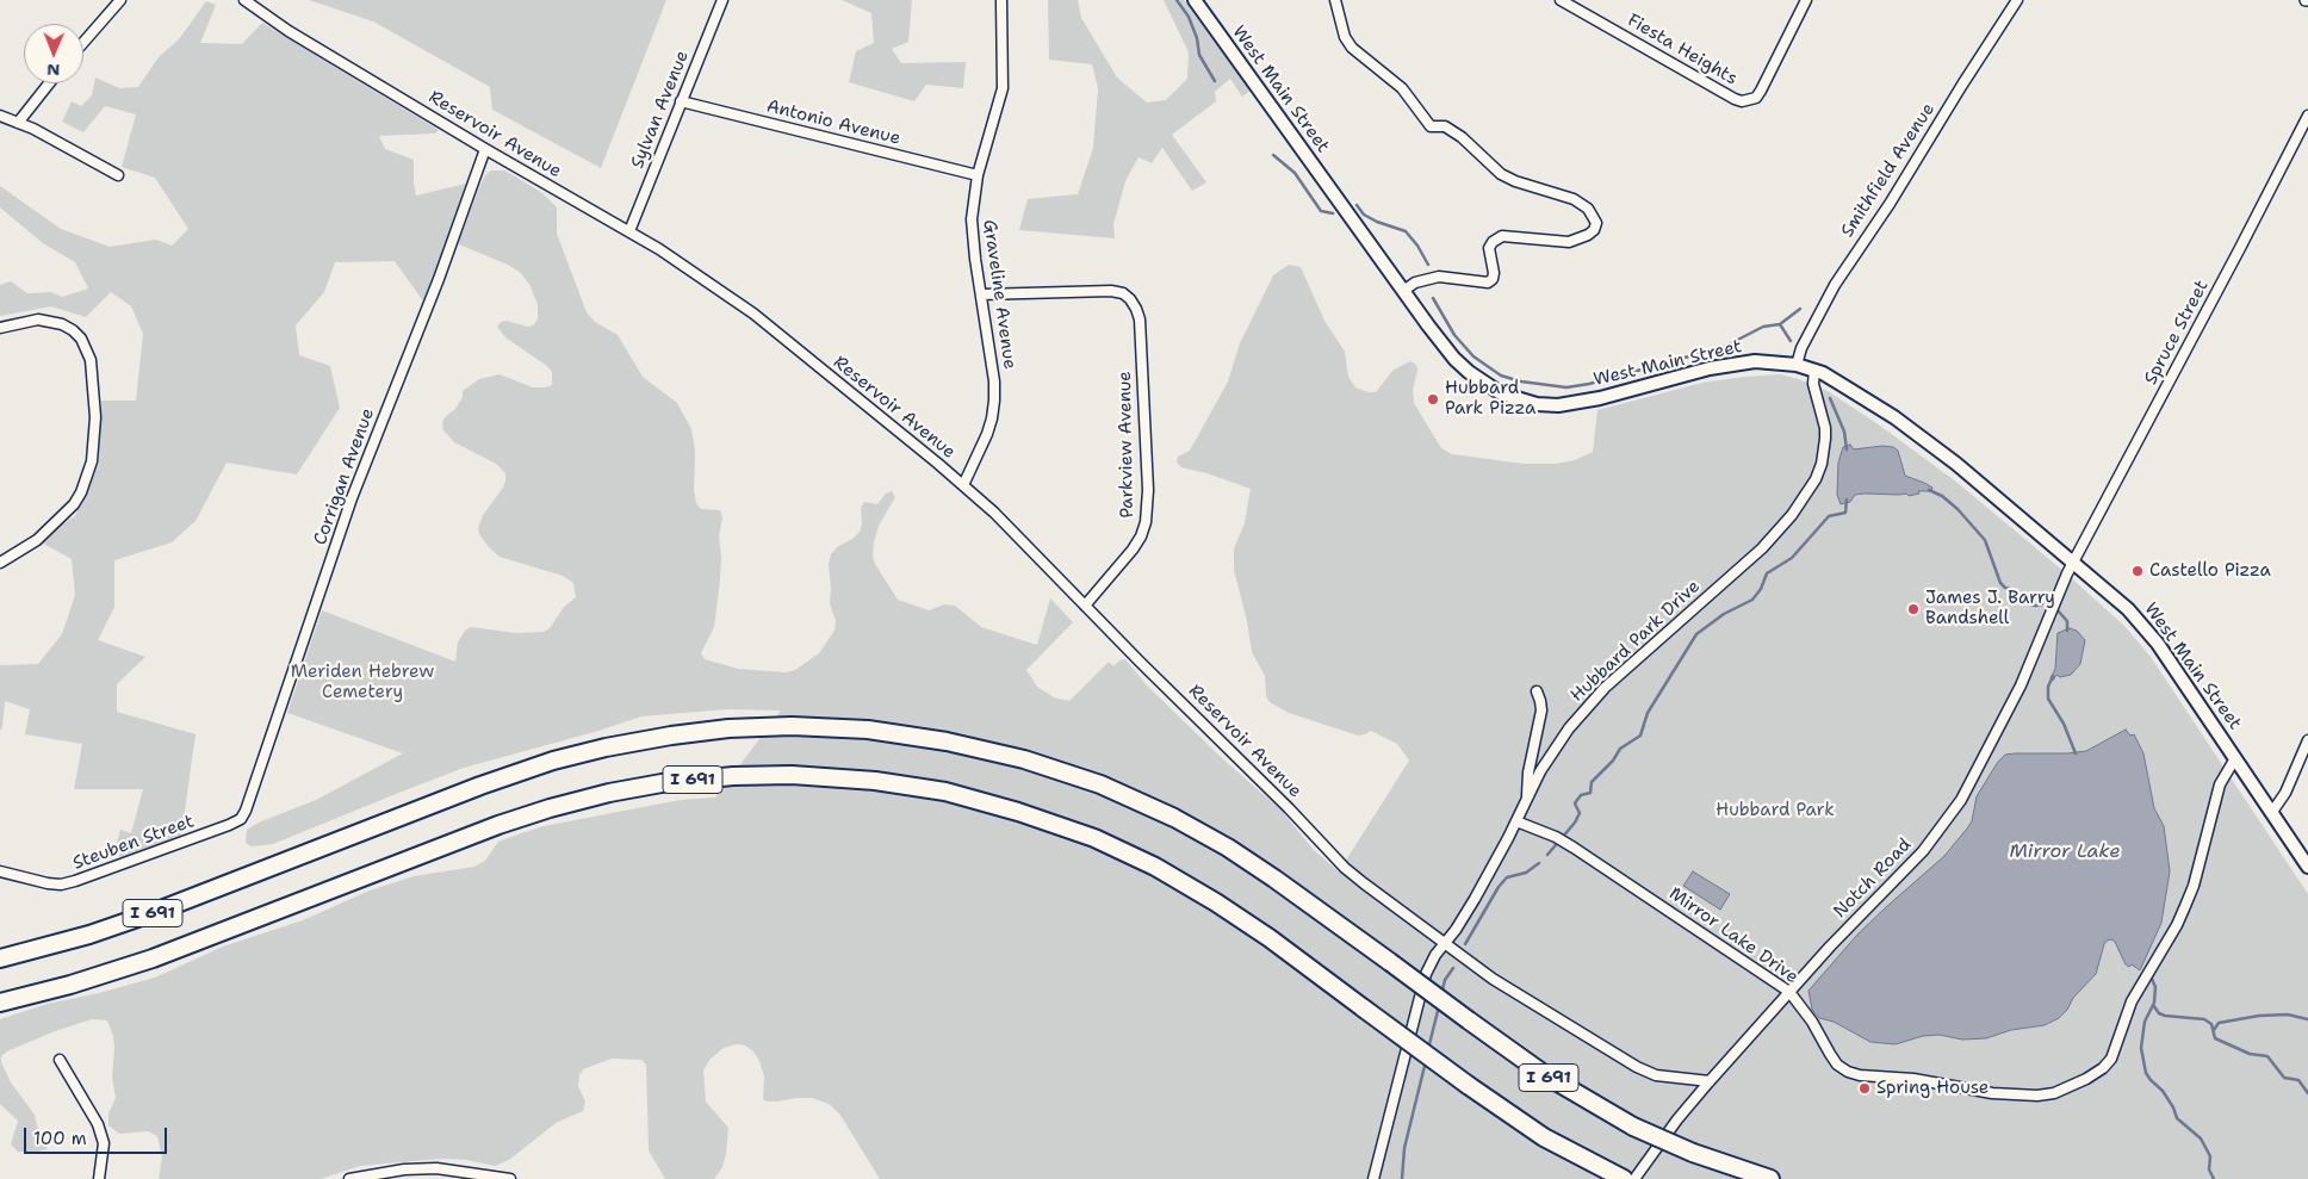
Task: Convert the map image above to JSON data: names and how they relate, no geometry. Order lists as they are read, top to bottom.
{
  "streets": {
    "highway": ["I 691"],
    "main road": ["West Main Street"],
    "street": [
      "Fiesta Heights",
      "Sylvan Avenue",
      "Antonio Avenue",
      "Reservoir Avenue",
      "Smithfield Avenue",
      "Graveline Avenue",
      "Spruce Street",
      "Parkview Avenue",
      "Corrigan Avenue",
      "Hubbard Park Drive",
      "Steuben Street",
      "Notch Road",
      "Mirror Lake Drive"
    ]
  },
  "crossings": [
    ["West Main Street", "Smithfield Avenue"],
    ["West Main Street", "Spruce Street"],
    ["West Main Street", "Hubbard Park Drive"],
    ["West Main Street", "Notch Road"],
    ["West Main Street", "Mirror Lake Drive"],
    ["Sylvan Avenue", "Antonio Avenue"],
    ["Sylvan Avenue", "Reservoir Avenue"],
    ["Antonio Avenue", "Graveline Avenue"],
    ["Reservoir Avenue", "Graveline Avenue"],
    ["Reservoir Avenue", "Parkview Avenue"],
    ["Reservoir Avenue", "Corrigan Avenue"],
    ["Reservoir Avenue", "Hubbard Park Drive"],
    ["Reservoir Avenue", "Notch Road"],
    ["Graveline Avenue", "Parkview Avenue"],
    ["Spruce Street", "Notch Road"],
    ["Corrigan Avenue", "Steuben Street"],
    ["Hubbard Park Drive", "Mirror Lake Drive"],
    ["Notch Road", "Mirror Lake Drive"]
  ],
  "water": ["Mirror Lake"],
  "parks": ["Meriden Hebrew Cemetery", "Hubbard Park"],
  "places": [
    "Hubbard Park Pizza",
    "Castello Pizza",
    "James J. Barry Bandshell",
    "Spring House"
  ],
  "scale_bar": "100 m",
  "north": "bottom"
}
